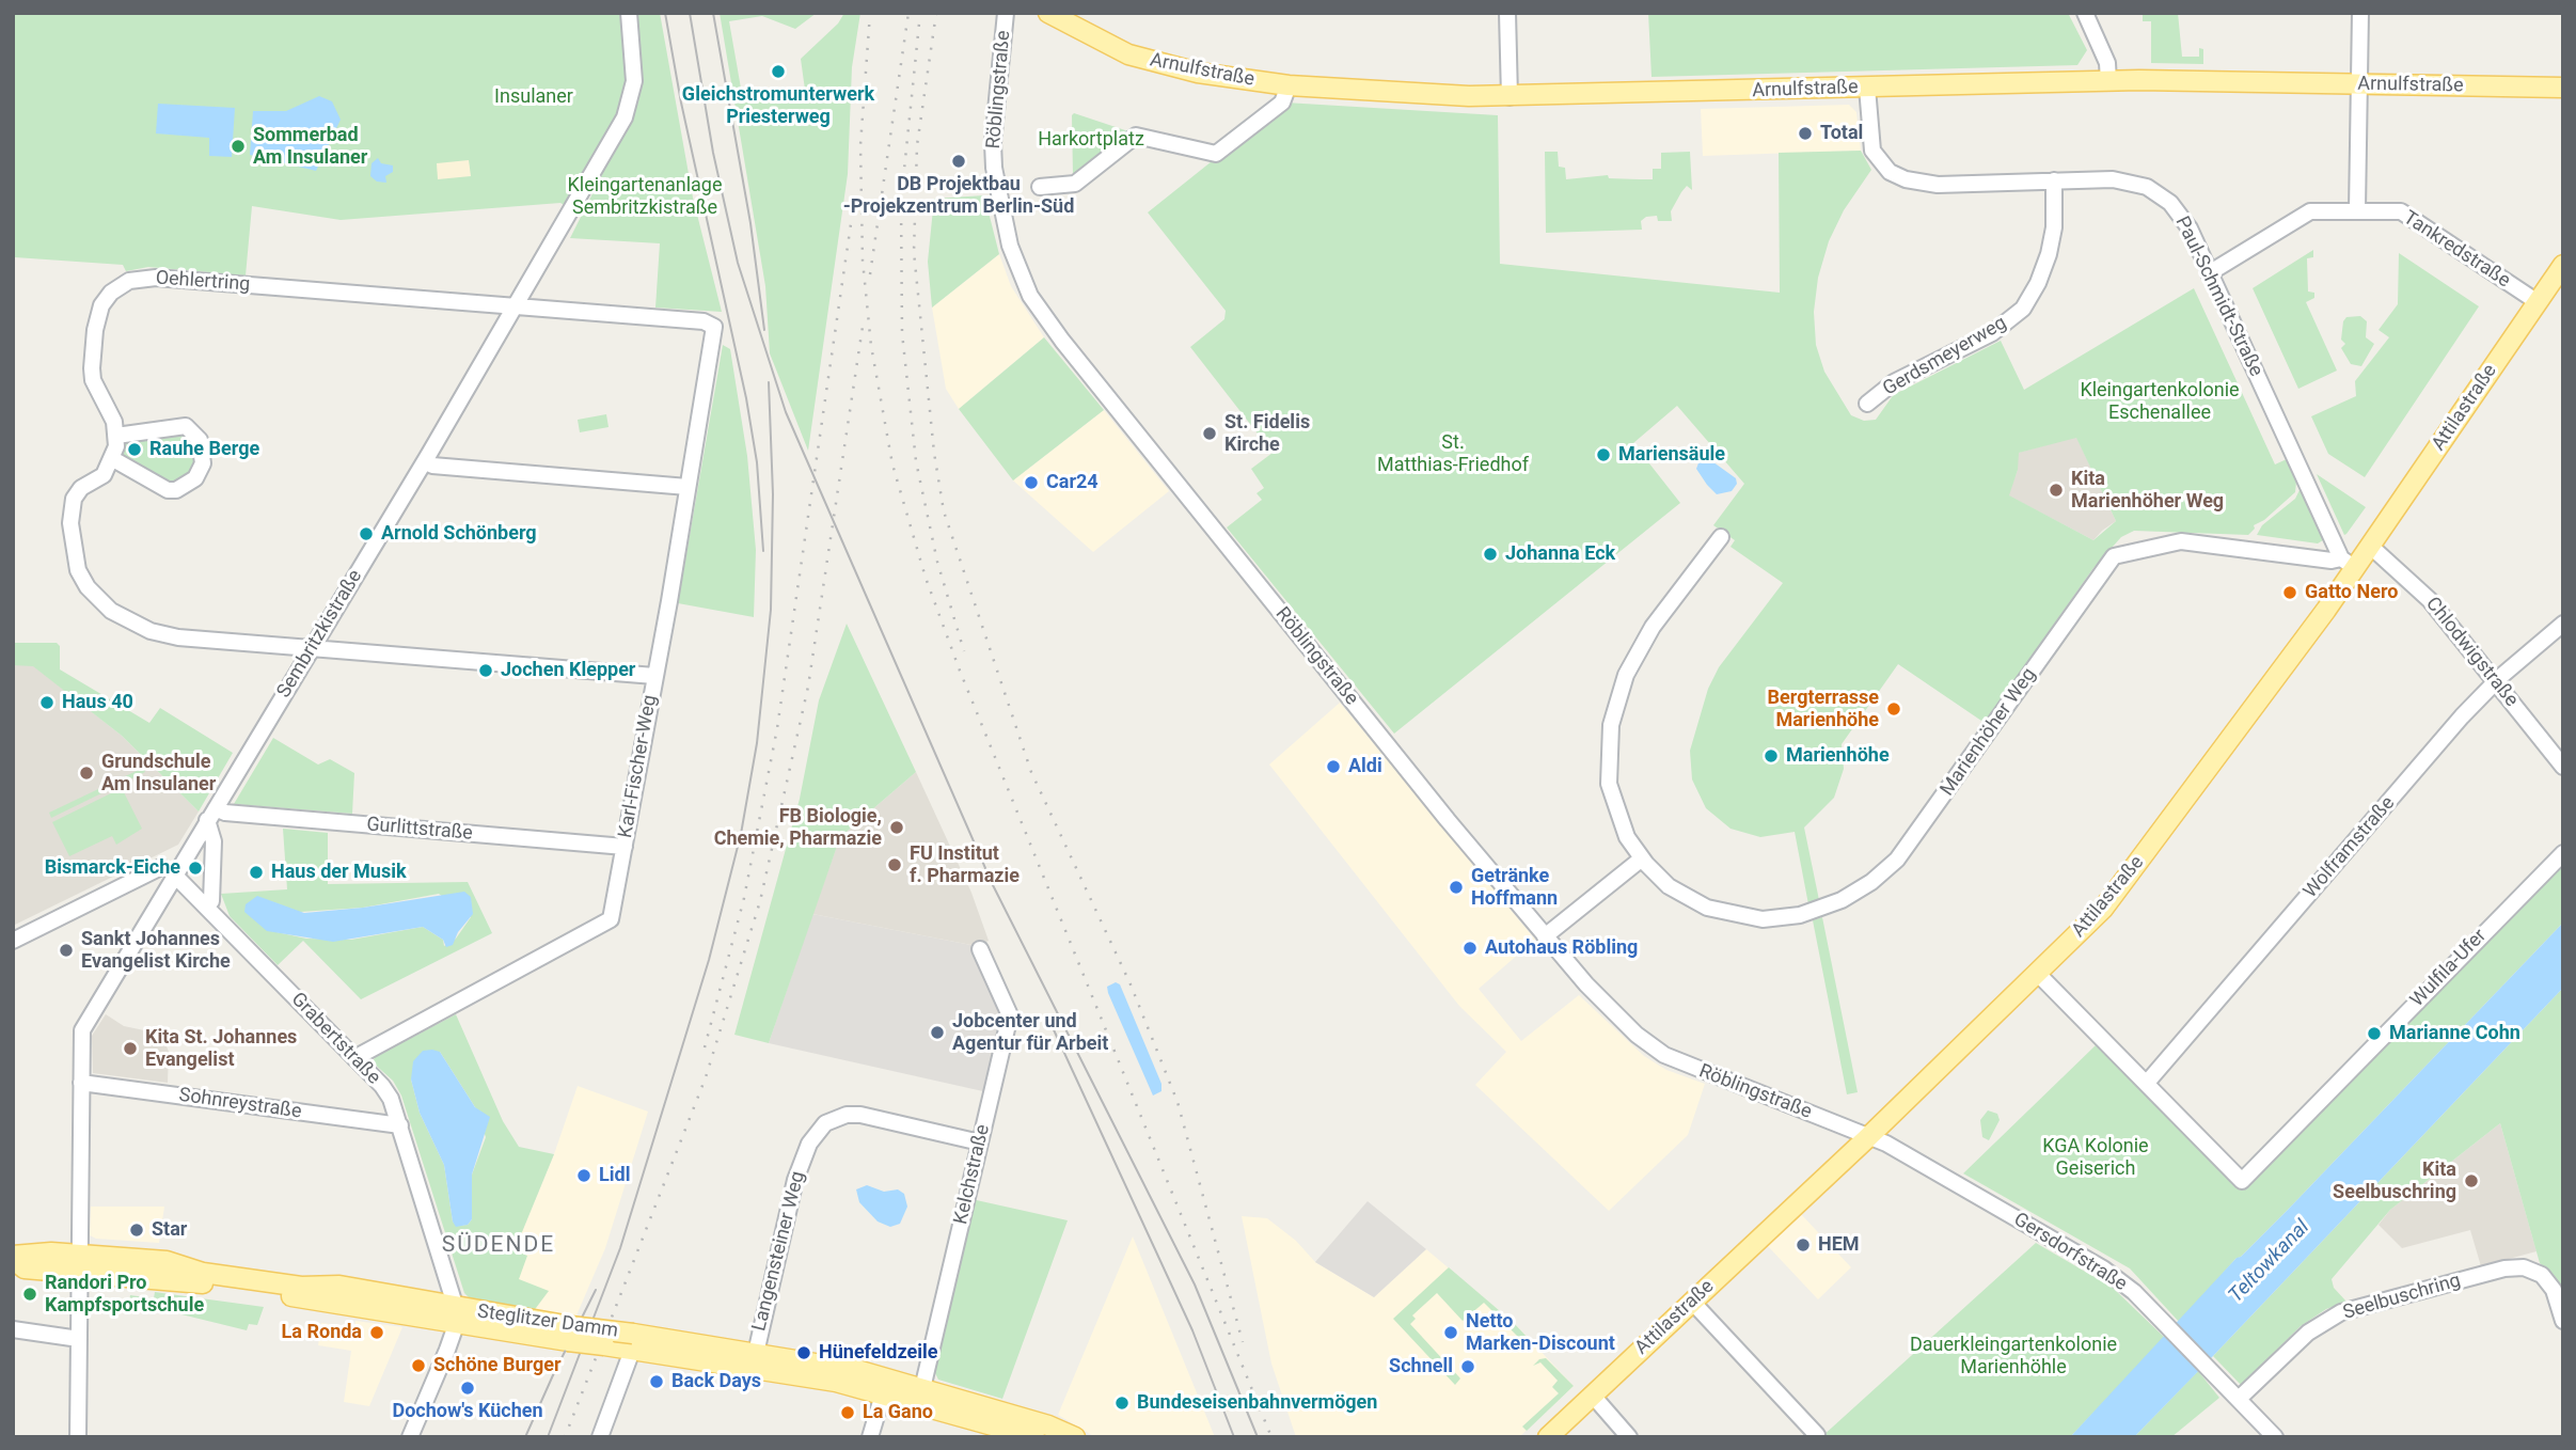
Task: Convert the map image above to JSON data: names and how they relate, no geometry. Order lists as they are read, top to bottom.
{
  "streets": {
    "main road": ["Arnulfstraße", "Attilastraße", "Steglitzer Damm"],
    "street": [
      "Röblingstraße",
      "Tankredstraße",
      "Oehlertring",
      "Paul-Schmidt-Straße",
      "Gerdsmeyerweg",
      "Sembritzkistraße",
      "Chlodwigstraße",
      "Marienhöher Weg",
      "Karl-Fischer-Weg",
      "Gurlittstraße",
      "Wolframstraße",
      "Wulfila-Ufer",
      "Grabertstraße",
      "Sohnreystraße",
      "Kelchstraße",
      "Langensteiner Weg",
      "Gersdorfstraße",
      "Seelbuschring"
    ]
  },
  "crossings": [
    ["Arnulfstraße", "Paul-Schmidt-Straße"],
    ["Röblingstraße", "Attilastraße"],
    ["Röblingstraße", "Gersdorfstraße"],
    ["Tankredstraße", "Paul-Schmidt-Straße"],
    ["Tankredstraße", "Attilastraße"],
    ["Oehlertring", "Sembritzkistraße"],
    ["Oehlertring", "Karl-Fischer-Weg"],
    ["Paul-Schmidt-Straße", "Gerdsmeyerweg"],
    ["Paul-Schmidt-Straße", "Attilastraße"],
    ["Paul-Schmidt-Straße", "Marienhöher Weg"],
    ["Attilastraße", "Chlodwigstraße"],
    ["Attilastraße", "Marienhöher Weg"],
    ["Attilastraße", "Gersdorfstraße"],
    ["Sembritzkistraße", "Gurlittstraße"],
    ["Sembritzkistraße", "Grabertstraße"],
    ["Sembritzkistraße", "Sohnreystraße"],
    ["Sembritzkistraße", "Steglitzer Damm"],
    ["Chlodwigstraße", "Wolframstraße"],
    ["Karl-Fischer-Weg", "Gurlittstraße"],
    ["Karl-Fischer-Weg", "Grabertstraße"],
    ["Wolframstraße", "Wulfila-Ufer"],
    ["Grabertstraße", "Sohnreystraße"],
    ["Grabertstraße", "Steglitzer Damm"],
    ["Kelchstraße", "Langensteiner Weg"],
    ["Kelchstraße", "Steglitzer Damm"],
    ["Langensteiner Weg", "Steglitzer Damm"],
    ["Gersdorfstraße", "Seelbuschring"]
  ],
  "districts": ["SÜDENDE"],
  "water": ["Teltowkanal"],
  "parks": [
    "Insulaner",
    "Harkortplatz",
    "Kleingartenanlage Sembritzkistraße",
    "Kleingartenkolonie Eschenallee",
    "St. Matthias-Friedhof",
    "KGA Kolonie Geiserich",
    "Dauerkleingartenkolonie Marienhöhle"
  ],
  "places": [
    "Gleichstromunterwerk Priesterweg",
    "Total",
    "Sommerbad Am Insulaner",
    "DB Projektbau -Projekzentrum Berlin-Süd",
    "St. Fidelis Kirche",
    "Rauhe Berge",
    "Mariensäule",
    "Car24",
    "Kita Marienhöher Weg",
    "Arnold Schönberg",
    "Johanna Eck",
    "Gatto Nero",
    "Jochen Klepper",
    "Haus 40",
    "Bergterrasse Marienhöhe",
    "Marienhöhe",
    "Aldi",
    "Grundschule Am Insulaner",
    "FB Biologie, Chemie, Pharmazie",
    "FU Institut f. Pharmazie",
    "Bismarck-Eiche",
    "Haus der Musik",
    "Getränke Hoffmann",
    "Autohaus Röbling",
    "Sankt Johannes Evangelist Kirche",
    "Jobcenter und Agentur für Arbeit",
    "Marianne Cohn",
    "Kita St. Johannes Evangelist",
    "Lidl",
    "Kita Seelbuschring",
    "Star",
    "HEM",
    "Randori Pro Kampfsportschule",
    "La Ronda",
    "Netto Marken-Discount",
    "Hünefeldzeile",
    "Schöne Burger",
    "Schnell",
    "Back Days",
    "Dochow's Küchen",
    "Bundeseisenbahnvermögen",
    "La Gano"
  ]
}
